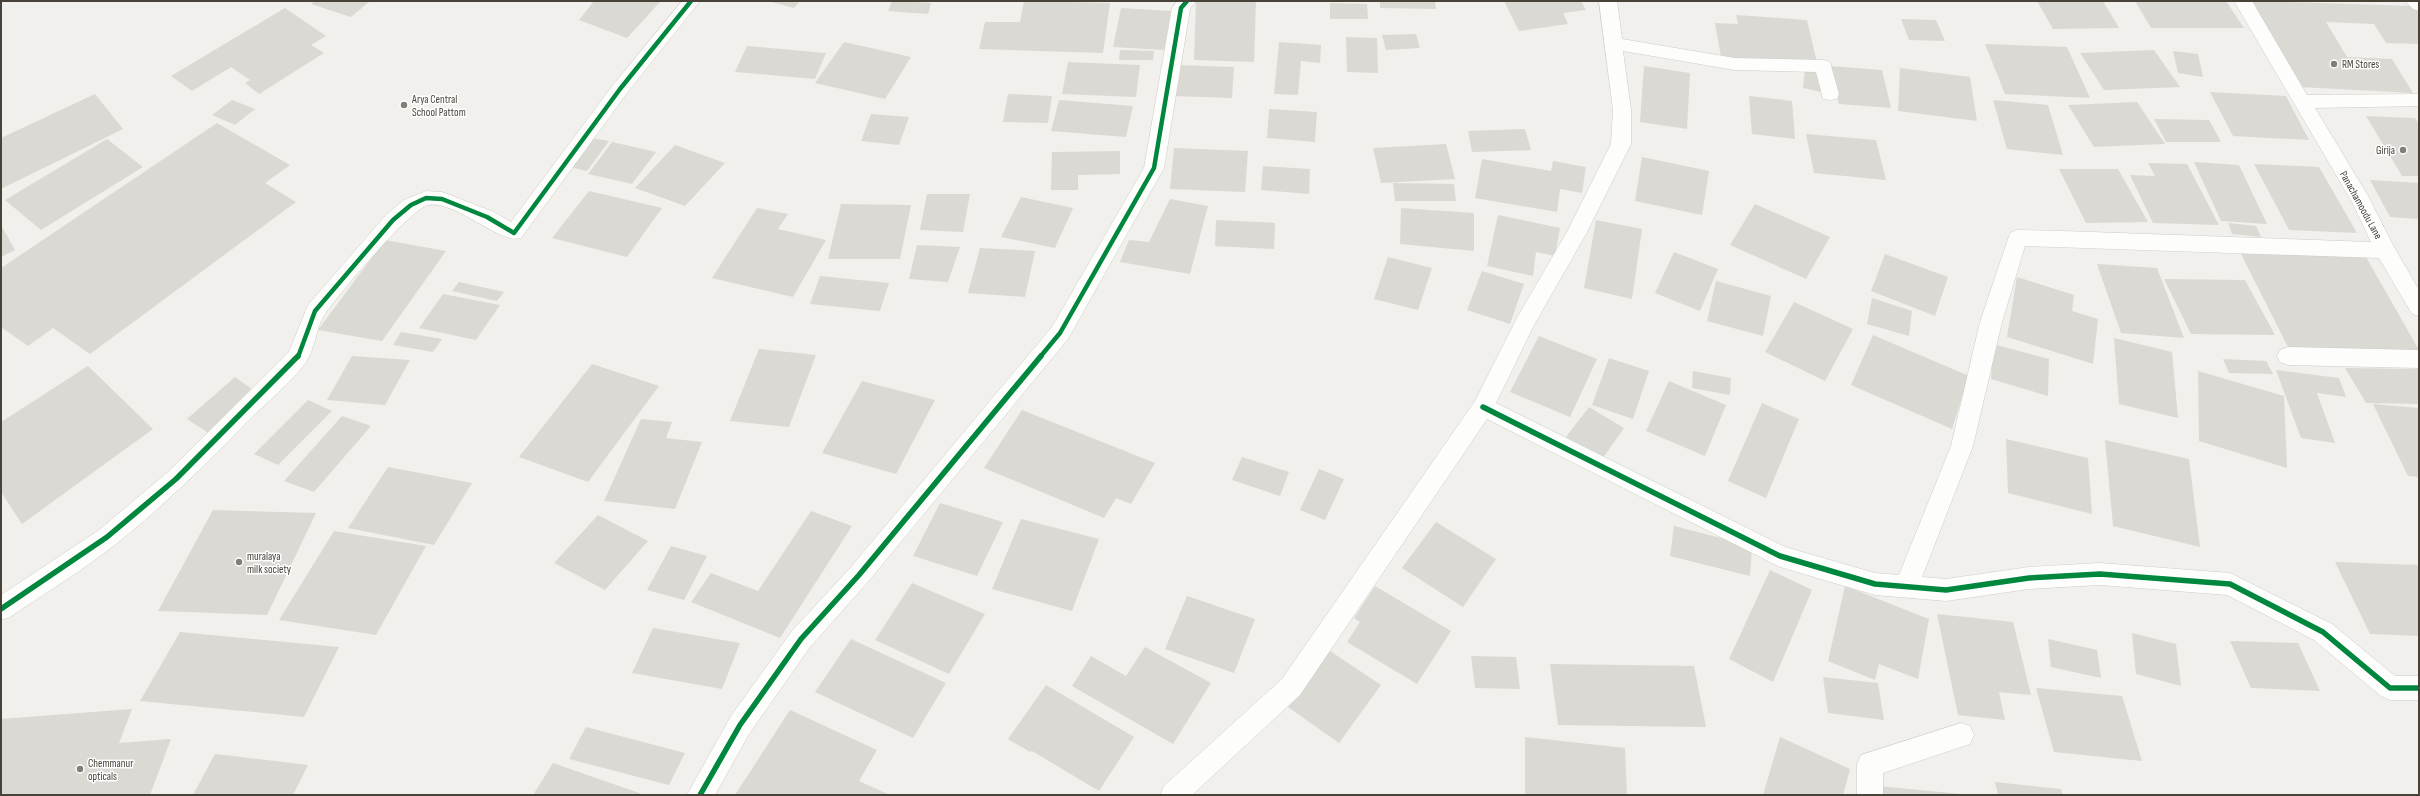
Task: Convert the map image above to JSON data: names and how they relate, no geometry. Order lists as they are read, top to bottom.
{
  "streets": {
    "street": ["Panachamoodu Lane"]
  },
  "places": [
    "RM Stores",
    "Arya Central School Pattom",
    "Girija",
    "muralaya milk society",
    "Chemmanur opticals"
  ]
}
